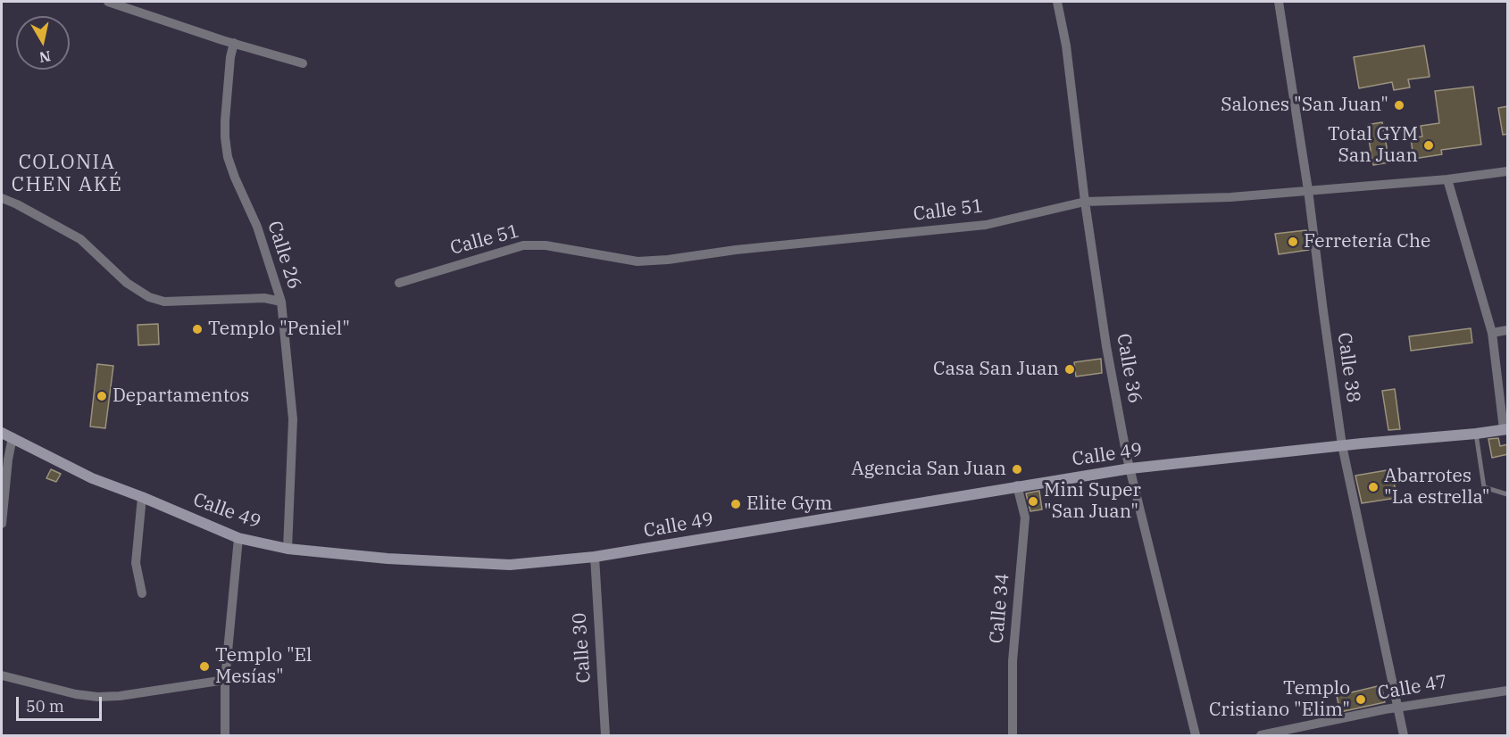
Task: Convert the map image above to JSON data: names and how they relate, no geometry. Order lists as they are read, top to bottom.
{
  "streets": {
    "street": [
      "Calle 51",
      "Calle 26",
      "Calle 38",
      "Calle 36",
      "Calle 49",
      "Calle 34",
      "Calle 30",
      "Calle 47"
    ]
  },
  "crossings": [
    ["Calle 51", "Calle 38"],
    ["Calle 51", "Calle 36"],
    ["Calle 26", "Calle 49"],
    ["Calle 38", "Calle 49"],
    ["Calle 38", "Calle 47"],
    ["Calle 36", "Calle 49"],
    ["Calle 49", "Calle 34"],
    ["Calle 49", "Calle 30"]
  ],
  "districts": ["COLONIA CHEN AKÉ"],
  "places": [
    "Salones \"San Juan\"",
    "Total GYM San Juan",
    "Ferretería Che",
    "Templo \"Peniel\"",
    "Casa San Juan",
    "Departamentos",
    "Agencia San Juan",
    "Abarrotes \"La estrella\"",
    "Mini Super \"San Juan\"",
    "Elite Gym",
    "Templo \"El Mesías\"",
    "Templo Cristiano \"Elim\""
  ],
  "scale_bar": "50 m",
  "north": "bottom"
}
